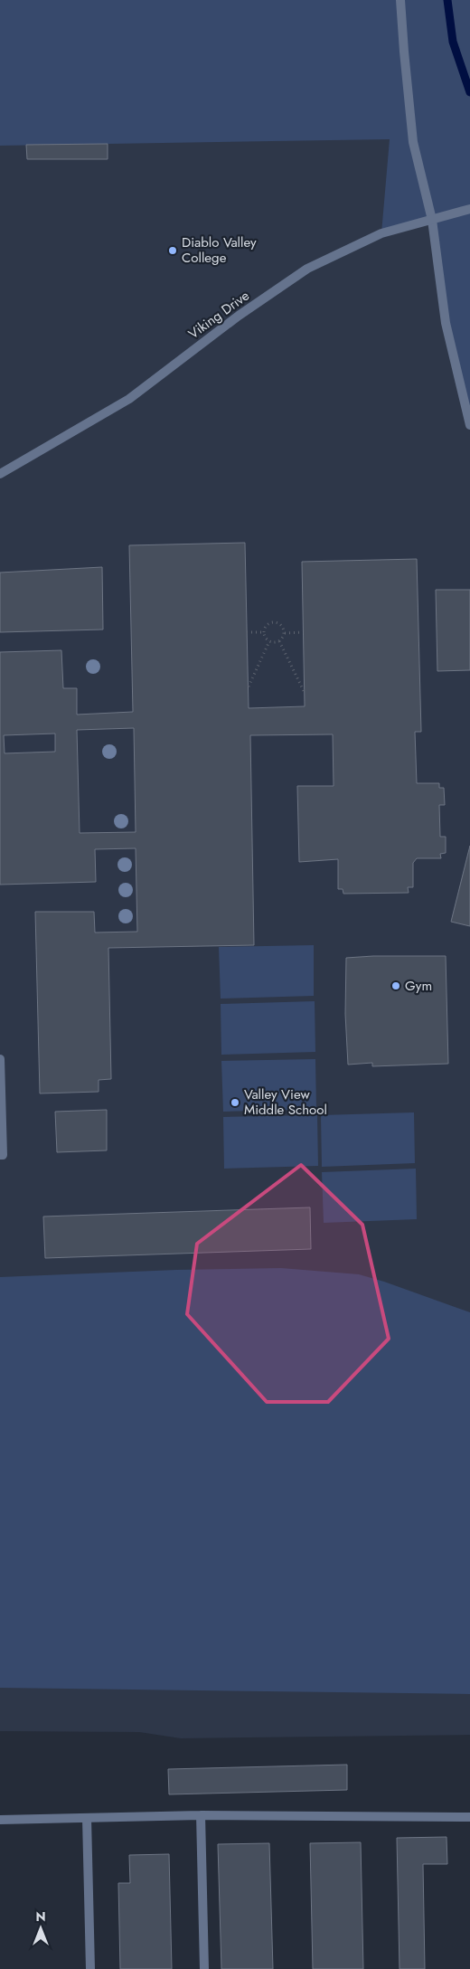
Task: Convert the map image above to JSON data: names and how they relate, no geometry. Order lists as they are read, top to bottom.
{
  "streets": {
    "street": ["Viking Drive"]
  },
  "places": ["Diablo Valley College", "Gym", "Valley View Middle School"],
  "north": "top"
}
